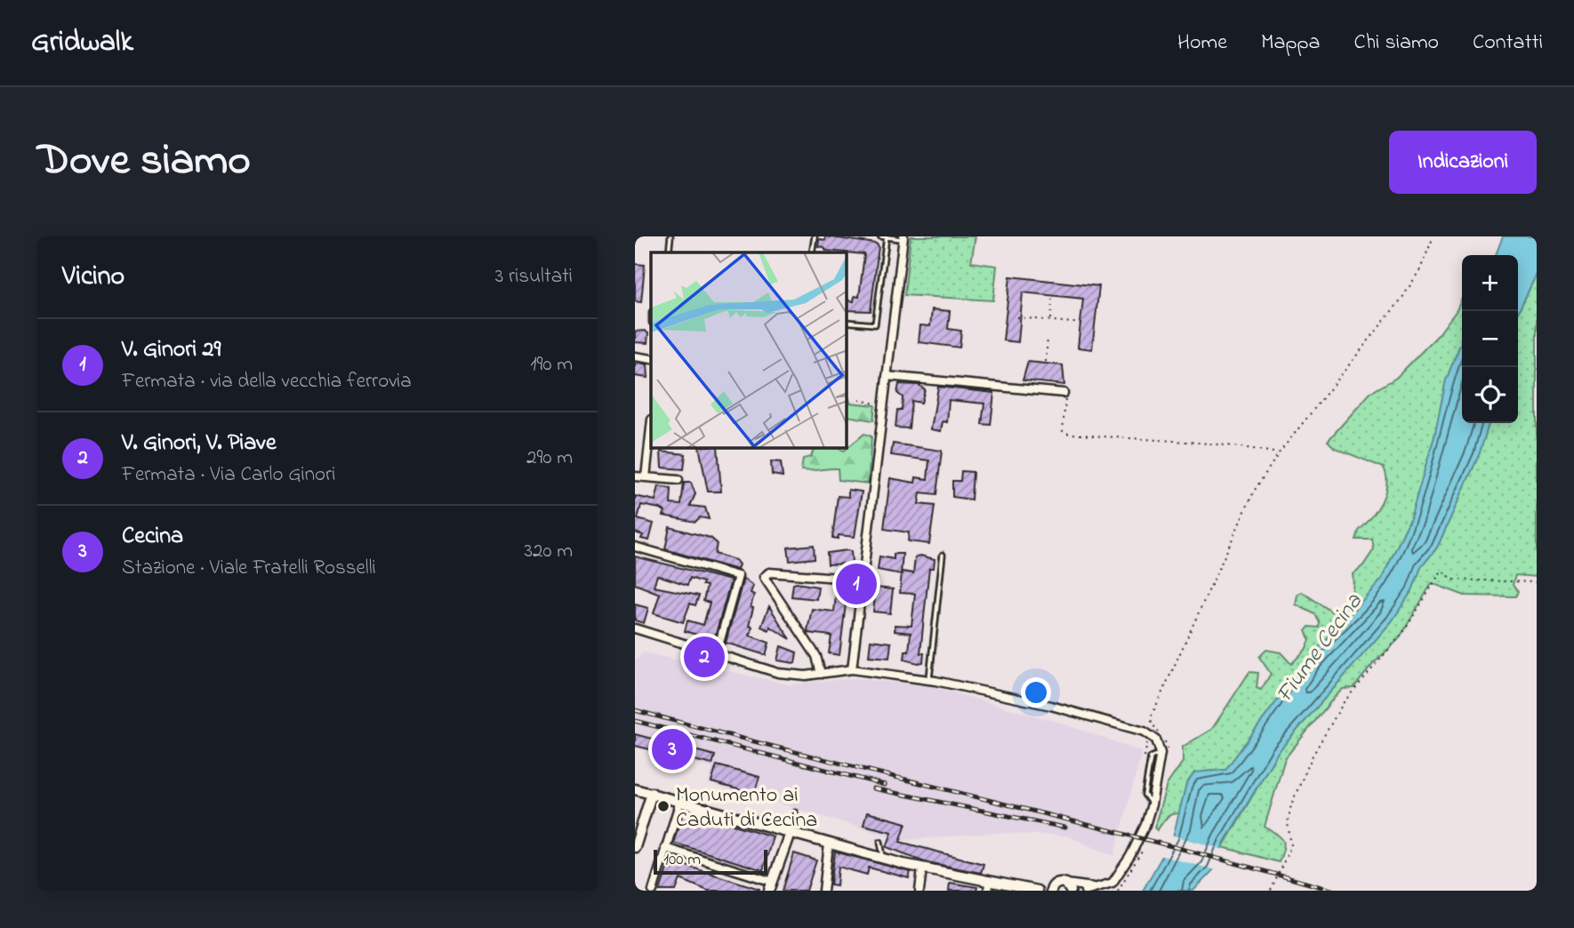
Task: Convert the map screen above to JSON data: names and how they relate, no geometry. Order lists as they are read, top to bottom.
{
  "water": ["Fiume Cecina"],
  "places": ["Monumento ai Caduti di Cecina"],
  "scale_bar": "100 m",
  "page": {
    "header": "Gridwalk",
    "nav": [
      "Home",
      "Mappa",
      "Chi siamo",
      "Contatti"
    ],
    "title": "Dove siamo",
    "buttons": "Indicazioni",
    "heading": ["Vicino", "3 risultati"],
    "map_buttons": ["+", "−"],
    "list": [
      {
        "mark": "1",
        "name": "V. Ginori 29",
        "note": "Fermata · via della vecchia ferrovia",
        "value": "190 m"
      },
      {
        "mark": "2",
        "name": "V. Ginori, V. Piave",
        "note": "Fermata · Via Carlo Ginori",
        "value": "290 m"
      },
      {
        "mark": "3",
        "name": "Cecina",
        "note": "Stazione · Viale Fratelli Rosselli",
        "value": "320 m"
      }
    ],
    "pins": ["1", "2", "3"],
    "scale": "100 m"
  }
}
